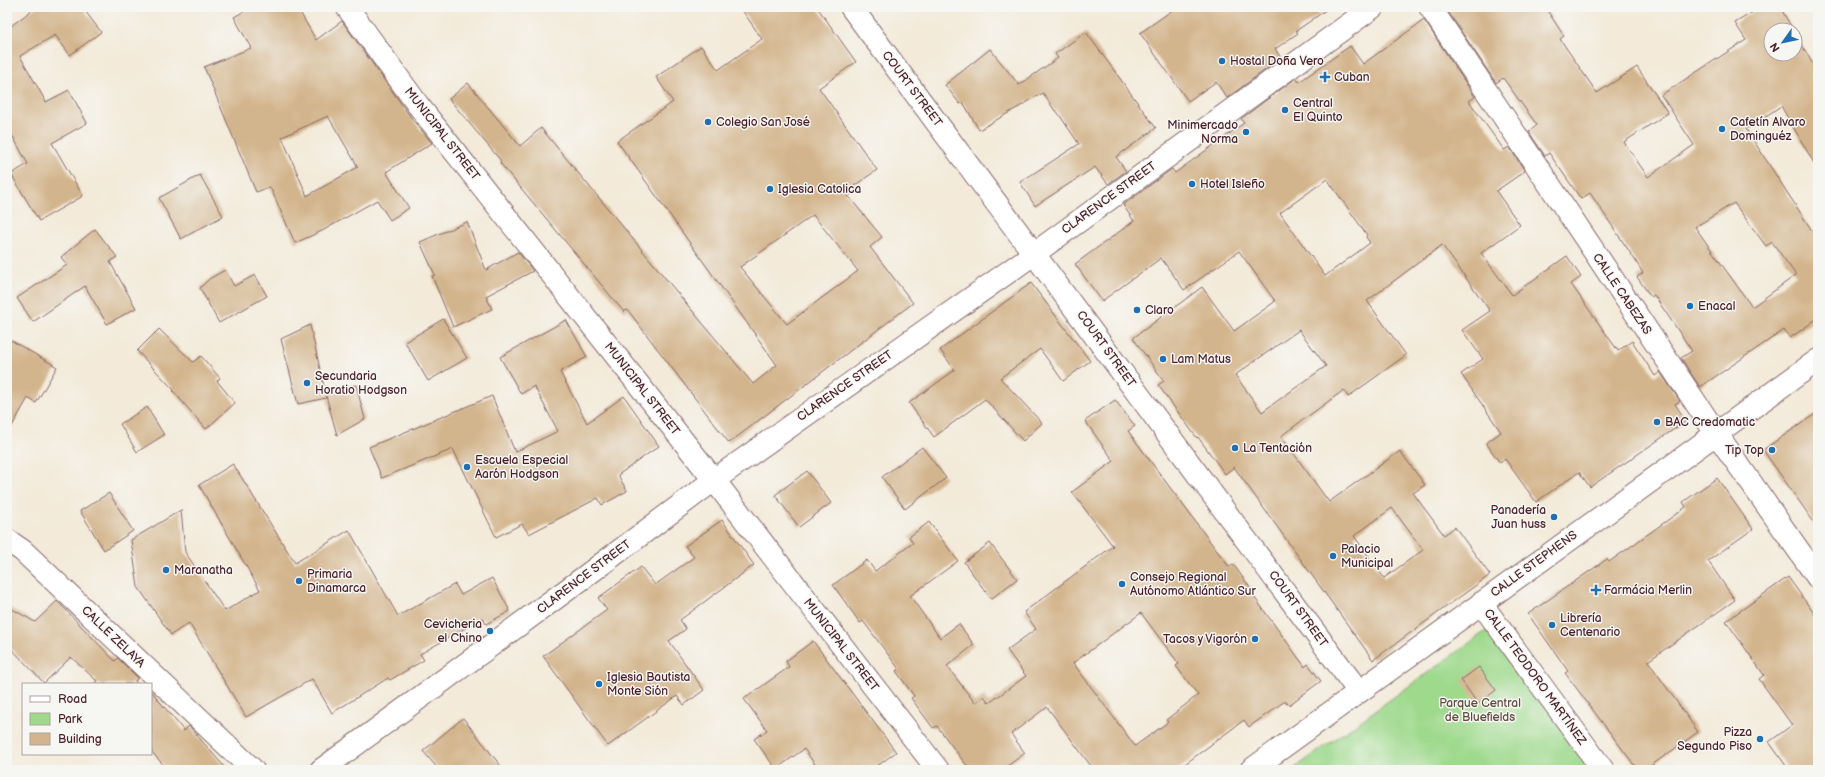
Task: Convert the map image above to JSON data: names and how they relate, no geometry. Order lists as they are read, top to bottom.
{
  "streets": {
    "street": [
      "COURT STREET",
      "MUNICIPAL STREET",
      "CLARENCE STREET",
      "CALLE CABEZAS",
      "CALLE STEPHENS",
      "CALLE ZELAYA",
      "CALLE TEODORO MARTÍNEZ"
    ]
  },
  "crossings": [
    ["COURT STREET", "CLARENCE STREET"],
    ["COURT STREET", "CALLE STEPHENS"],
    ["MUNICIPAL STREET", "CLARENCE STREET"],
    ["CALLE CABEZAS", "CALLE STEPHENS"],
    ["CALLE STEPHENS", "CALLE TEODORO MARTÍNEZ"]
  ],
  "parks": ["Parque Central de Bluefields"],
  "places": {
    "other": [
      "Hostal Doña Vero",
      "Central El Quinto",
      "Colegio San José",
      "Cafetín Alvaro Dominguéz",
      "Minimercado Norma",
      "Hotel Isleño",
      "Iglesia Catolica",
      "Enacal",
      "Claro",
      "Lam Matus",
      "Secundaria Horatio Hodgson",
      "BAC Credomatic",
      "La Tentación",
      "Tip Top",
      "Escuela Especial Aarón Hodgson",
      "Panadería Juan huss",
      "Palacio Municipal",
      "Maranatha",
      "Primaria Dinamarca",
      "Consejo Regional Autónomo Atlántico Sur",
      "Librería Centenario",
      "Cevicheria el Chino",
      "Tacos y Vigorón",
      "Iglesia Bautista Monte Sión",
      "Pizza Segundo Piso"
    ],
    "health": ["Cuban", "Farmácia Merlin"]
  },
  "legend": ["Road", "Park", "Building"],
  "north": "bottom left"
}
